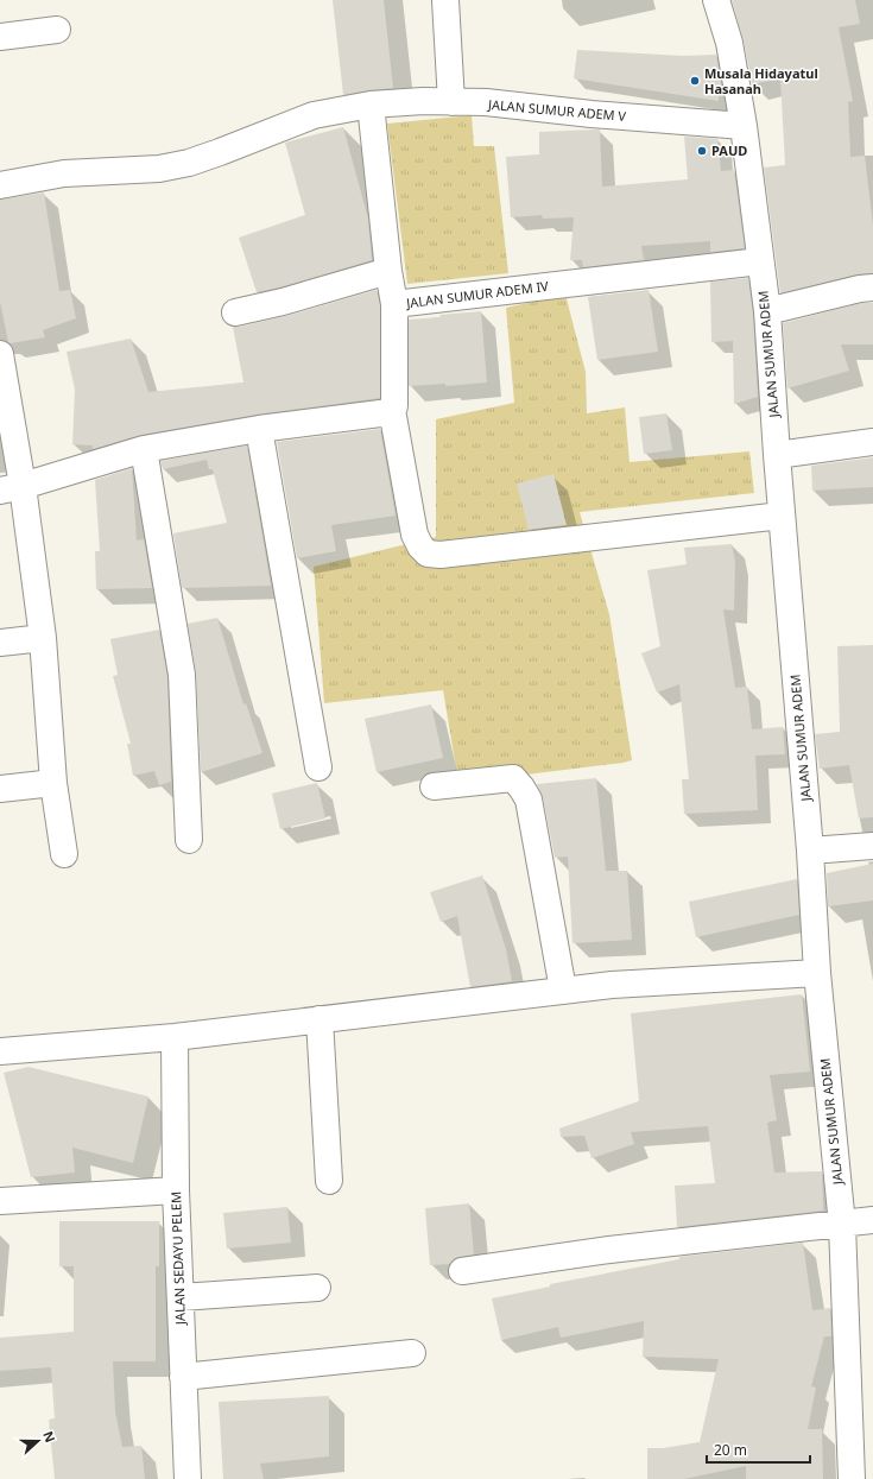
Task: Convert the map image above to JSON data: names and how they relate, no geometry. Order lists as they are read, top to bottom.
{
  "streets": {
    "street": [
      "JALAN SUMUR ADEM V",
      "JALAN SUMUR ADEM IV",
      "JALAN SUMUR ADEM",
      "JALAN SEDAYU PELEM"
    ]
  },
  "crossings": [
    ["JALAN SUMUR ADEM V", "JALAN SUMUR ADEM IV"],
    ["JALAN SUMUR ADEM V", "JALAN SUMUR ADEM"],
    ["JALAN SUMUR ADEM IV", "JALAN SUMUR ADEM"]
  ],
  "places": ["Musala Hidayatul Hasanah", "PAUD"],
  "scale_bar": "20 m",
  "north": "right"
}
